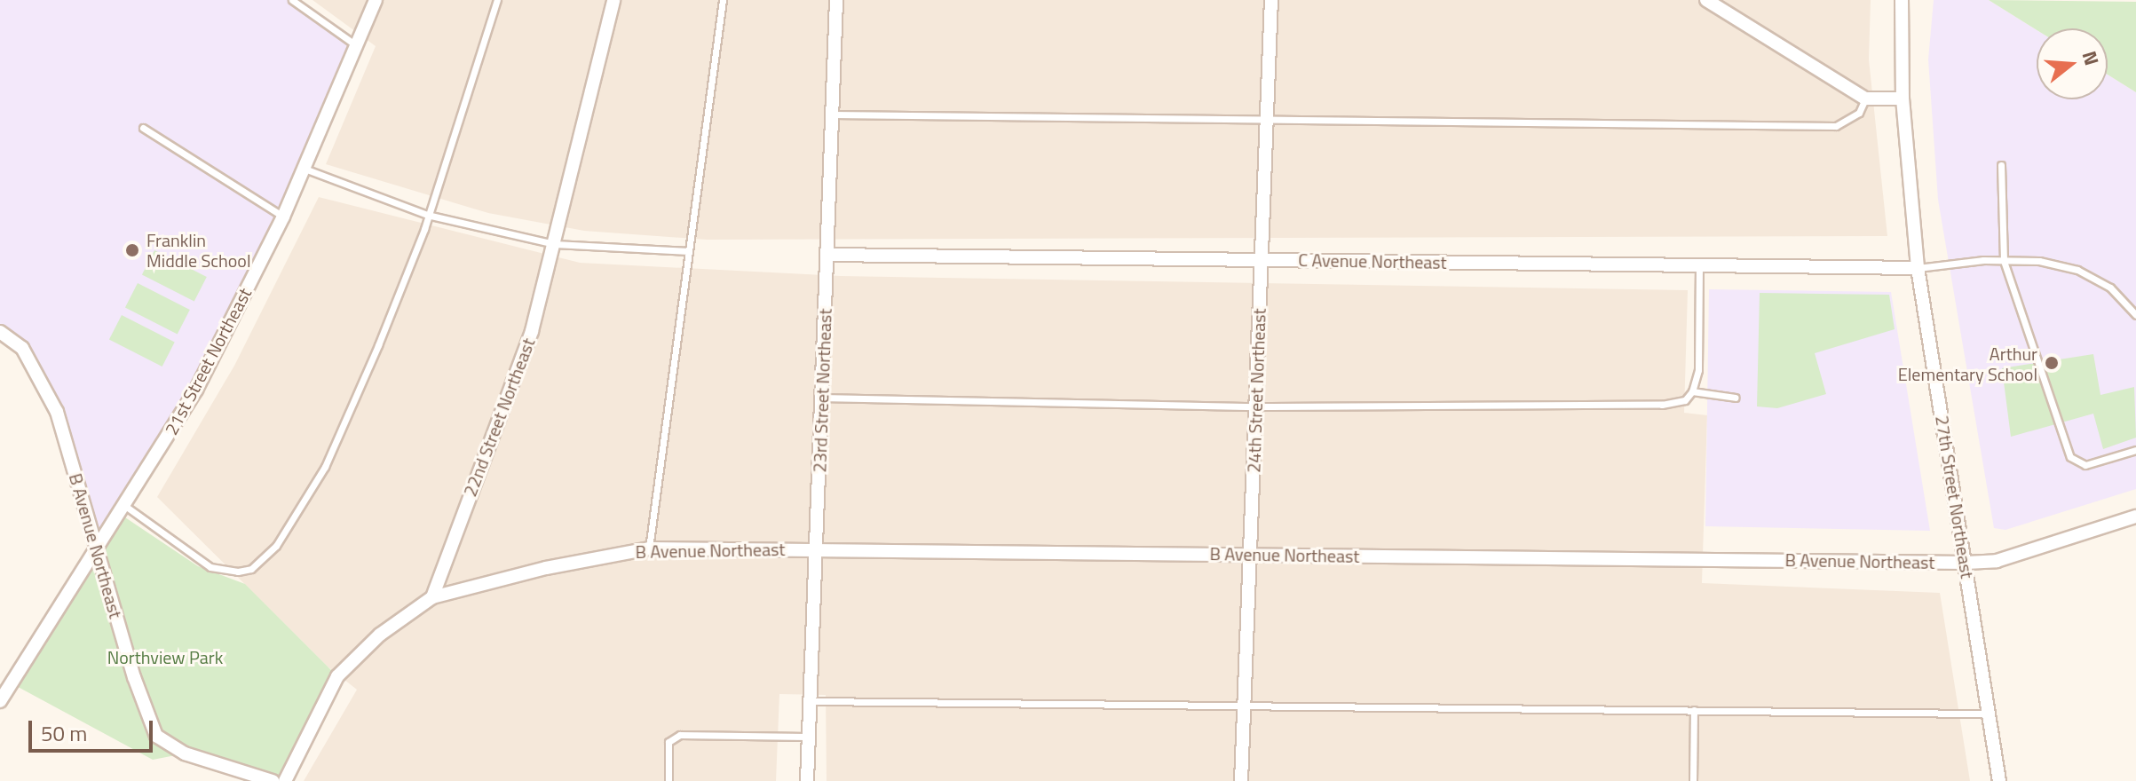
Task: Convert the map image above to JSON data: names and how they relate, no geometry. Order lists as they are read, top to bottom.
{
  "streets": {
    "street": [
      "C Avenue Northeast",
      "21st Street Northeast",
      "23rd Street Northeast",
      "24th Street Northeast",
      "22nd Street Northeast",
      "27th Street Northeast",
      "B Avenue Northeast"
    ]
  },
  "crossings": [
    ["C Avenue Northeast", "23rd Street Northeast"],
    ["C Avenue Northeast", "24th Street Northeast"],
    ["C Avenue Northeast", "27th Street Northeast"],
    ["21st Street Northeast", "B Avenue Northeast"],
    ["23rd Street Northeast", "B Avenue Northeast"],
    ["24th Street Northeast", "B Avenue Northeast"],
    ["22nd Street Northeast", "B Avenue Northeast"],
    ["27th Street Northeast", "B Avenue Northeast"]
  ],
  "parks": ["Northview Park"],
  "places": ["Franklin Middle School", "Arthur Elementary School"],
  "scale_bar": "50 m",
  "north": "right"
}
